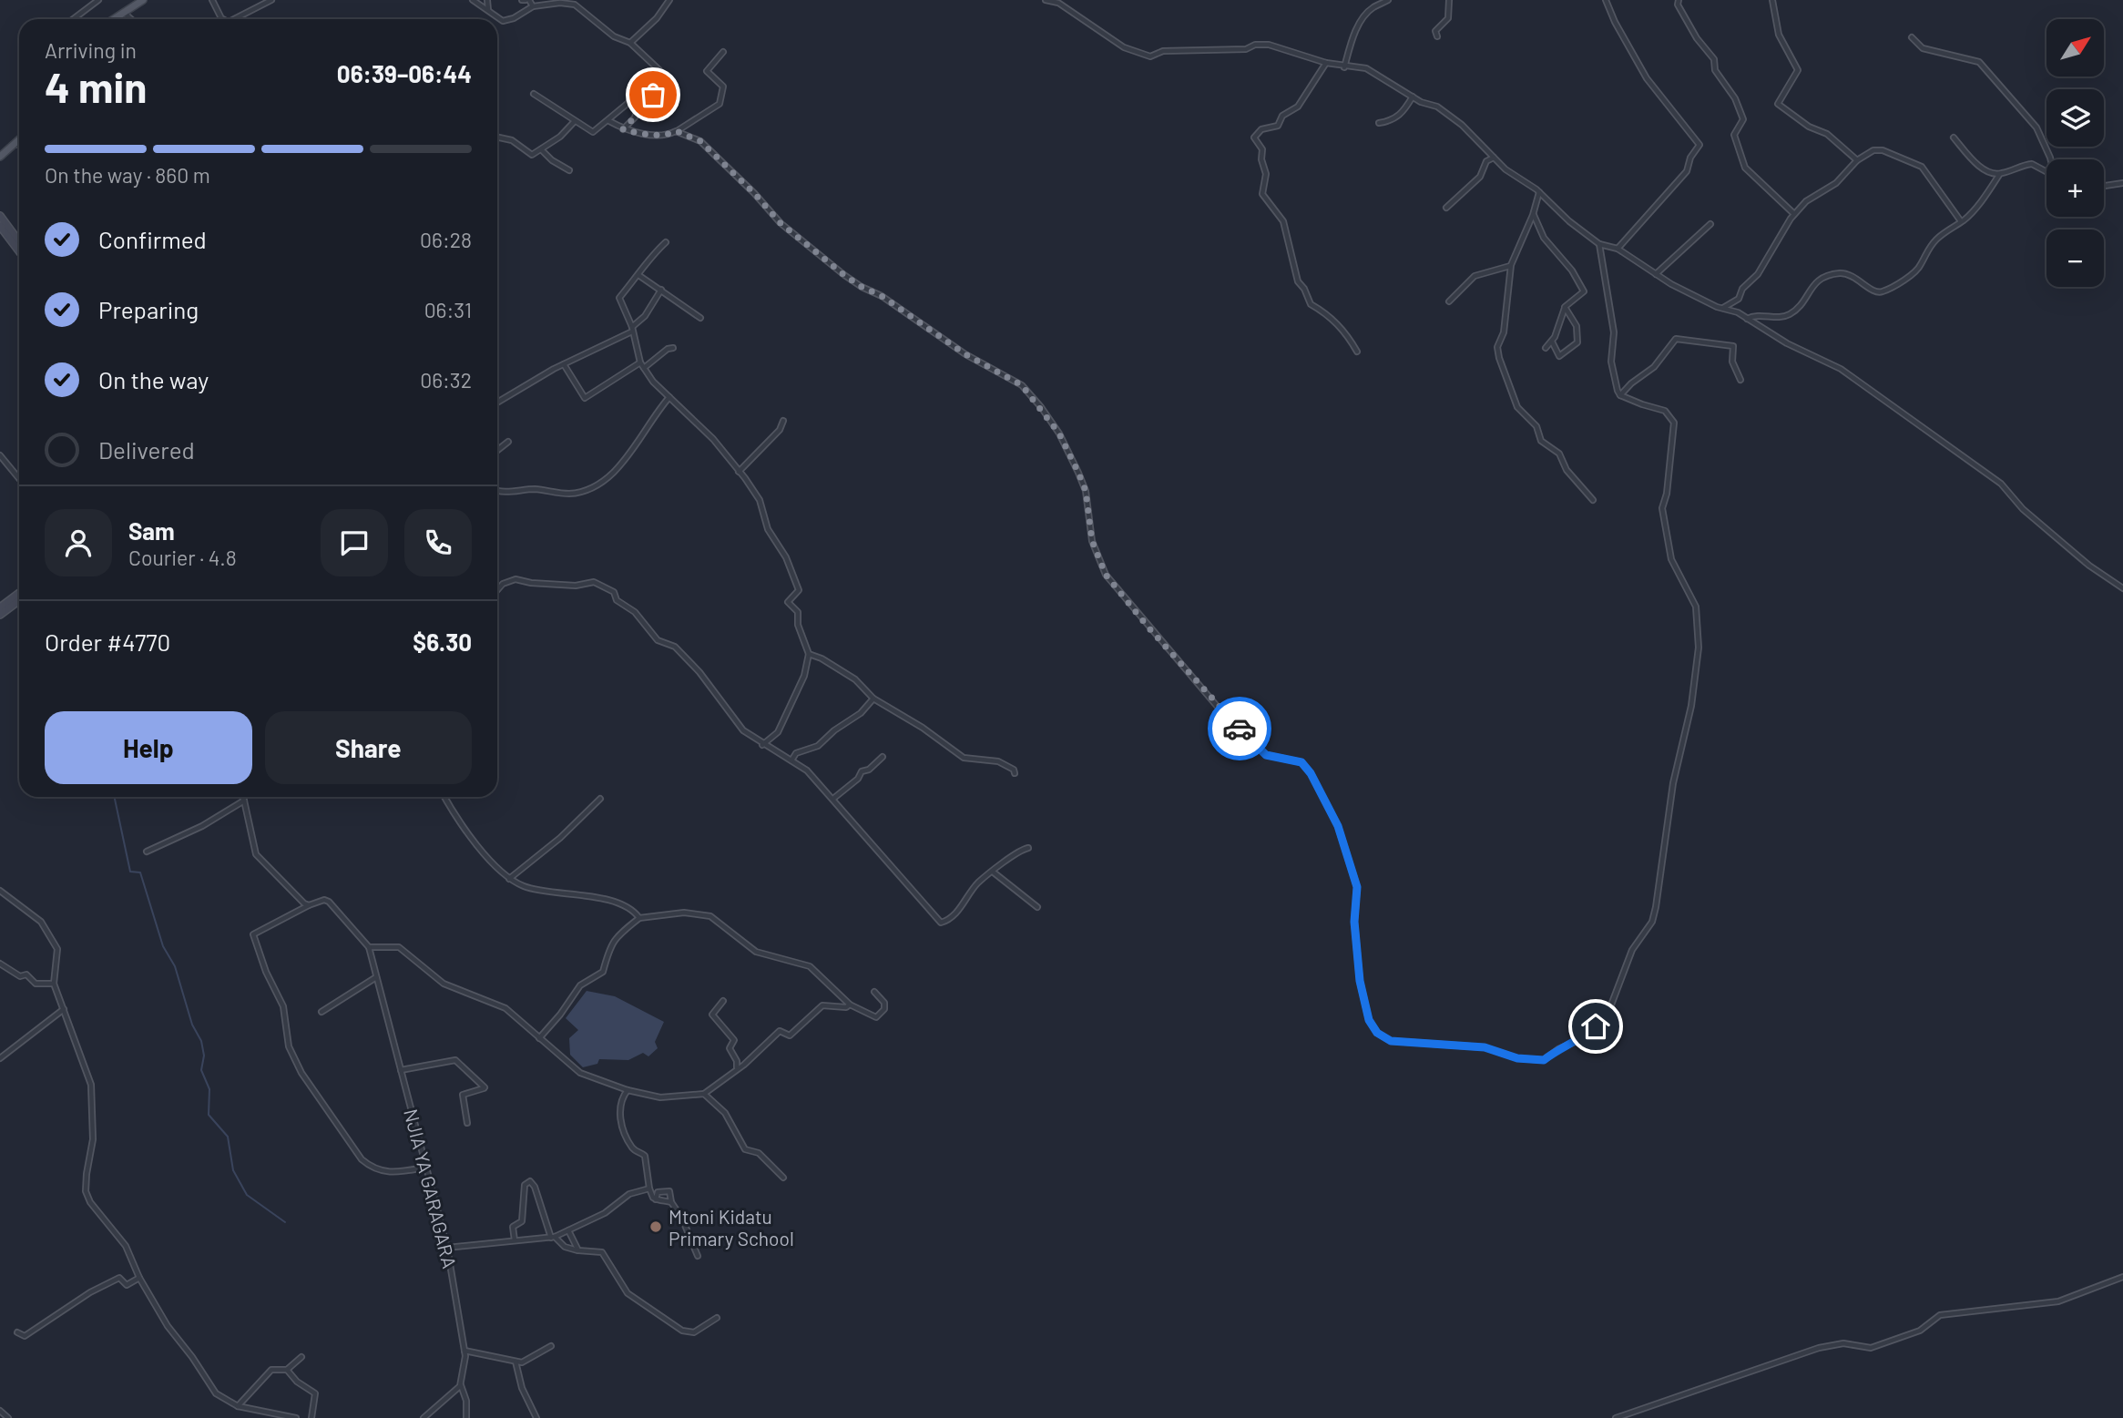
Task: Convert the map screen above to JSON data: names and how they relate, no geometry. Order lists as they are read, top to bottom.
{
  "streets": {
    "street": ["NJIA YA GARAGARA"]
  },
  "places": ["Mtoni Kidatu Primary School"],
  "north": "top right",
  "page": {
    "map_buttons": ["+", "−"],
    "heading": ["4 min", "Arriving in", "06:39–06:44"],
    "panel": [
      "Sam",
      "Courier · 4.8",
      "Order #4770",
      "$6.30"
    ],
    "bar": "On the way · 860 m",
    "list": [
      ["Confirmed", "06:28"],
      ["Preparing", "06:31"],
      ["On the way", "06:32"],
      "Delivered"
    ],
    "buttons": ["Help", "Share"]
  }
}
